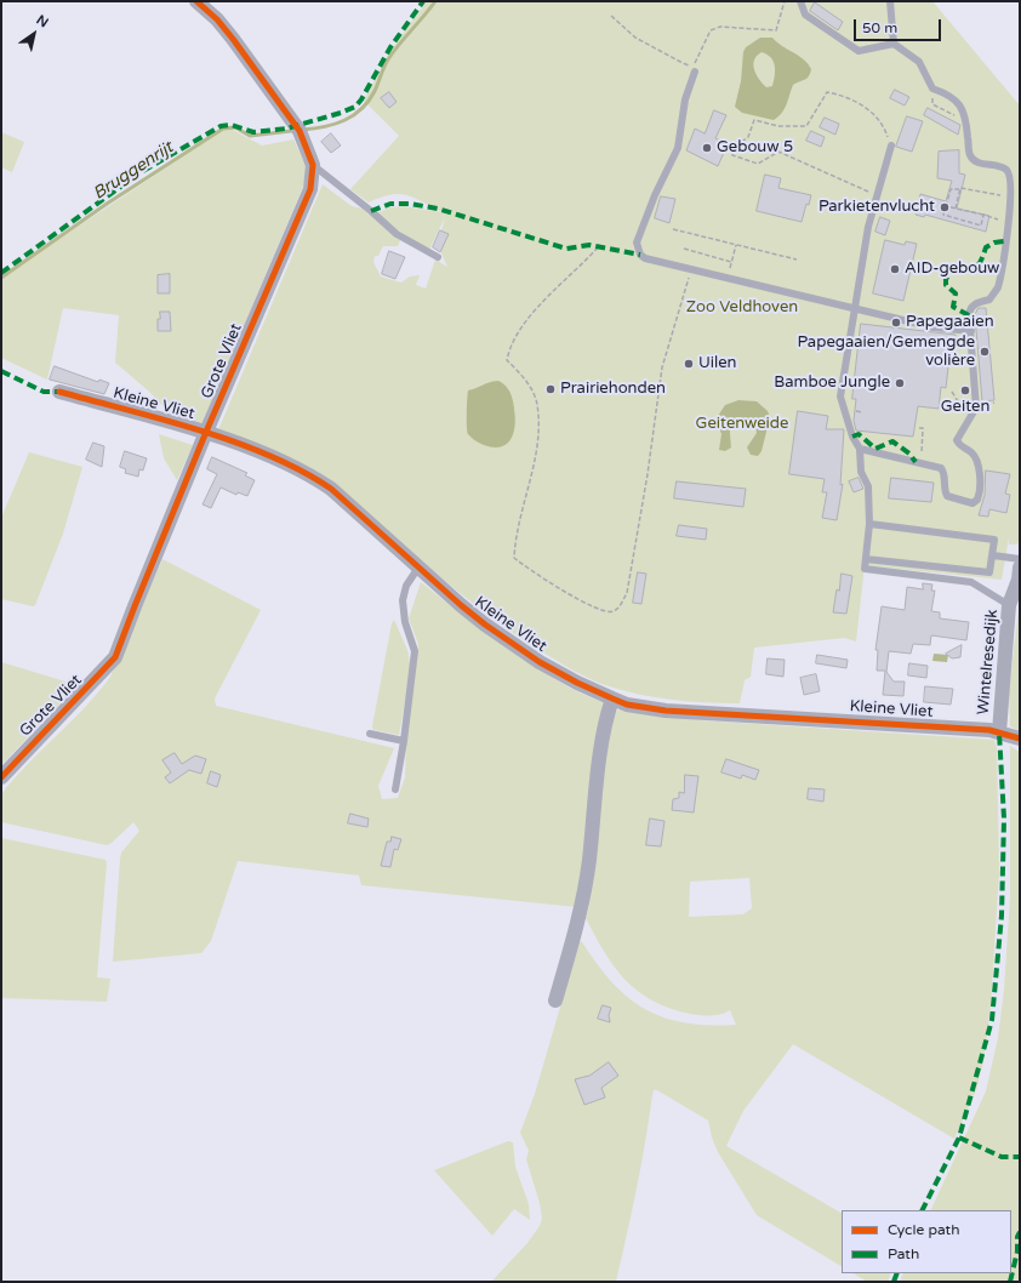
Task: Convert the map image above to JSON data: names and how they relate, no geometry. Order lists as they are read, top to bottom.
{
  "streets": {
    "street": ["Grote Vliet", "Kleine Vliet", "Wintelresedijk"]
  },
  "crossings": [
    ["Grote Vliet", "Kleine Vliet"],
    ["Kleine Vliet", "Wintelresedijk"]
  ],
  "water": ["Bruggenrijt"],
  "parks": ["Zoo Veldhoven", "Geitenweide"],
  "places": [
    "Gebouw 5",
    "Parkietenvlucht",
    "AID-gebouw",
    "Papegaaien",
    "Papegaaien/Gemengde volière",
    "Uilen",
    "Bamboe Jungle",
    "Prairiehonden",
    "Geiten"
  ],
  "legend": ["Cycle path", "Path"],
  "scale_bar": "50 m",
  "north": "top right"
}
